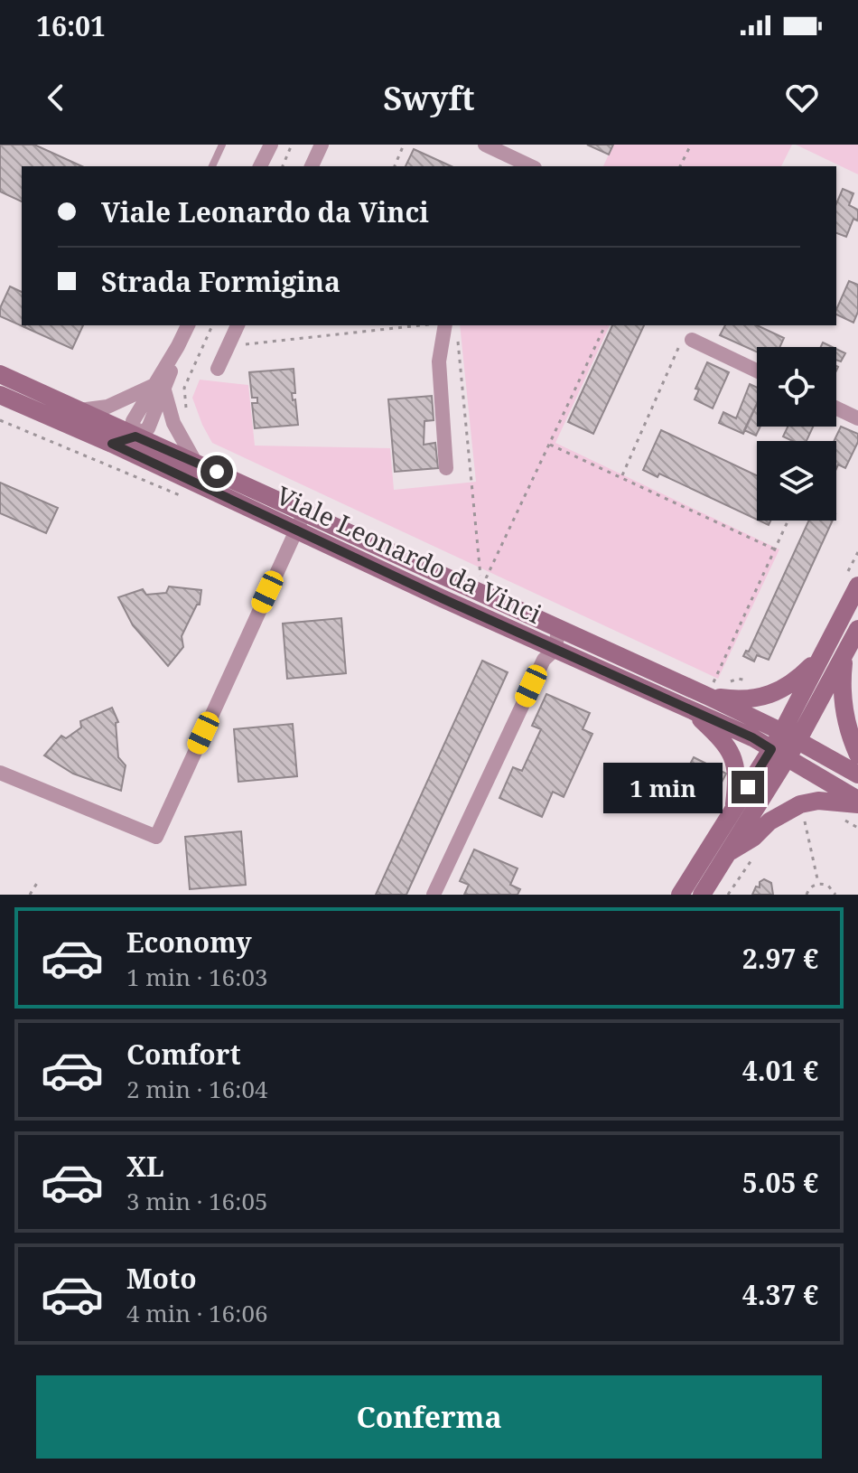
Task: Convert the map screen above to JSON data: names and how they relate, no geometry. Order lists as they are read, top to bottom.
{
  "streets": {
    "street": ["Viale Leonardo da Vinci"]
  },
  "page": {
    "status": "16:01",
    "header": "Swyft",
    "banner": ["Viale Leonardo da Vinci", "Strada Formigina"],
    "bubble": "1 min",
    "list": [
      {
        "name": "Economy",
        "note": "1 min · 16:03",
        "value": "2.97 €"
      },
      {
        "name": "Comfort",
        "note": "2 min · 16:04",
        "value": "4.01 €"
      },
      {
        "name": "XL",
        "note": "3 min · 16:05",
        "value": "5.05 €"
      },
      {
        "name": "Moto",
        "note": "4 min · 16:06",
        "value": "4.37 €"
      }
    ],
    "buttons": "Conferma"
  }
}
